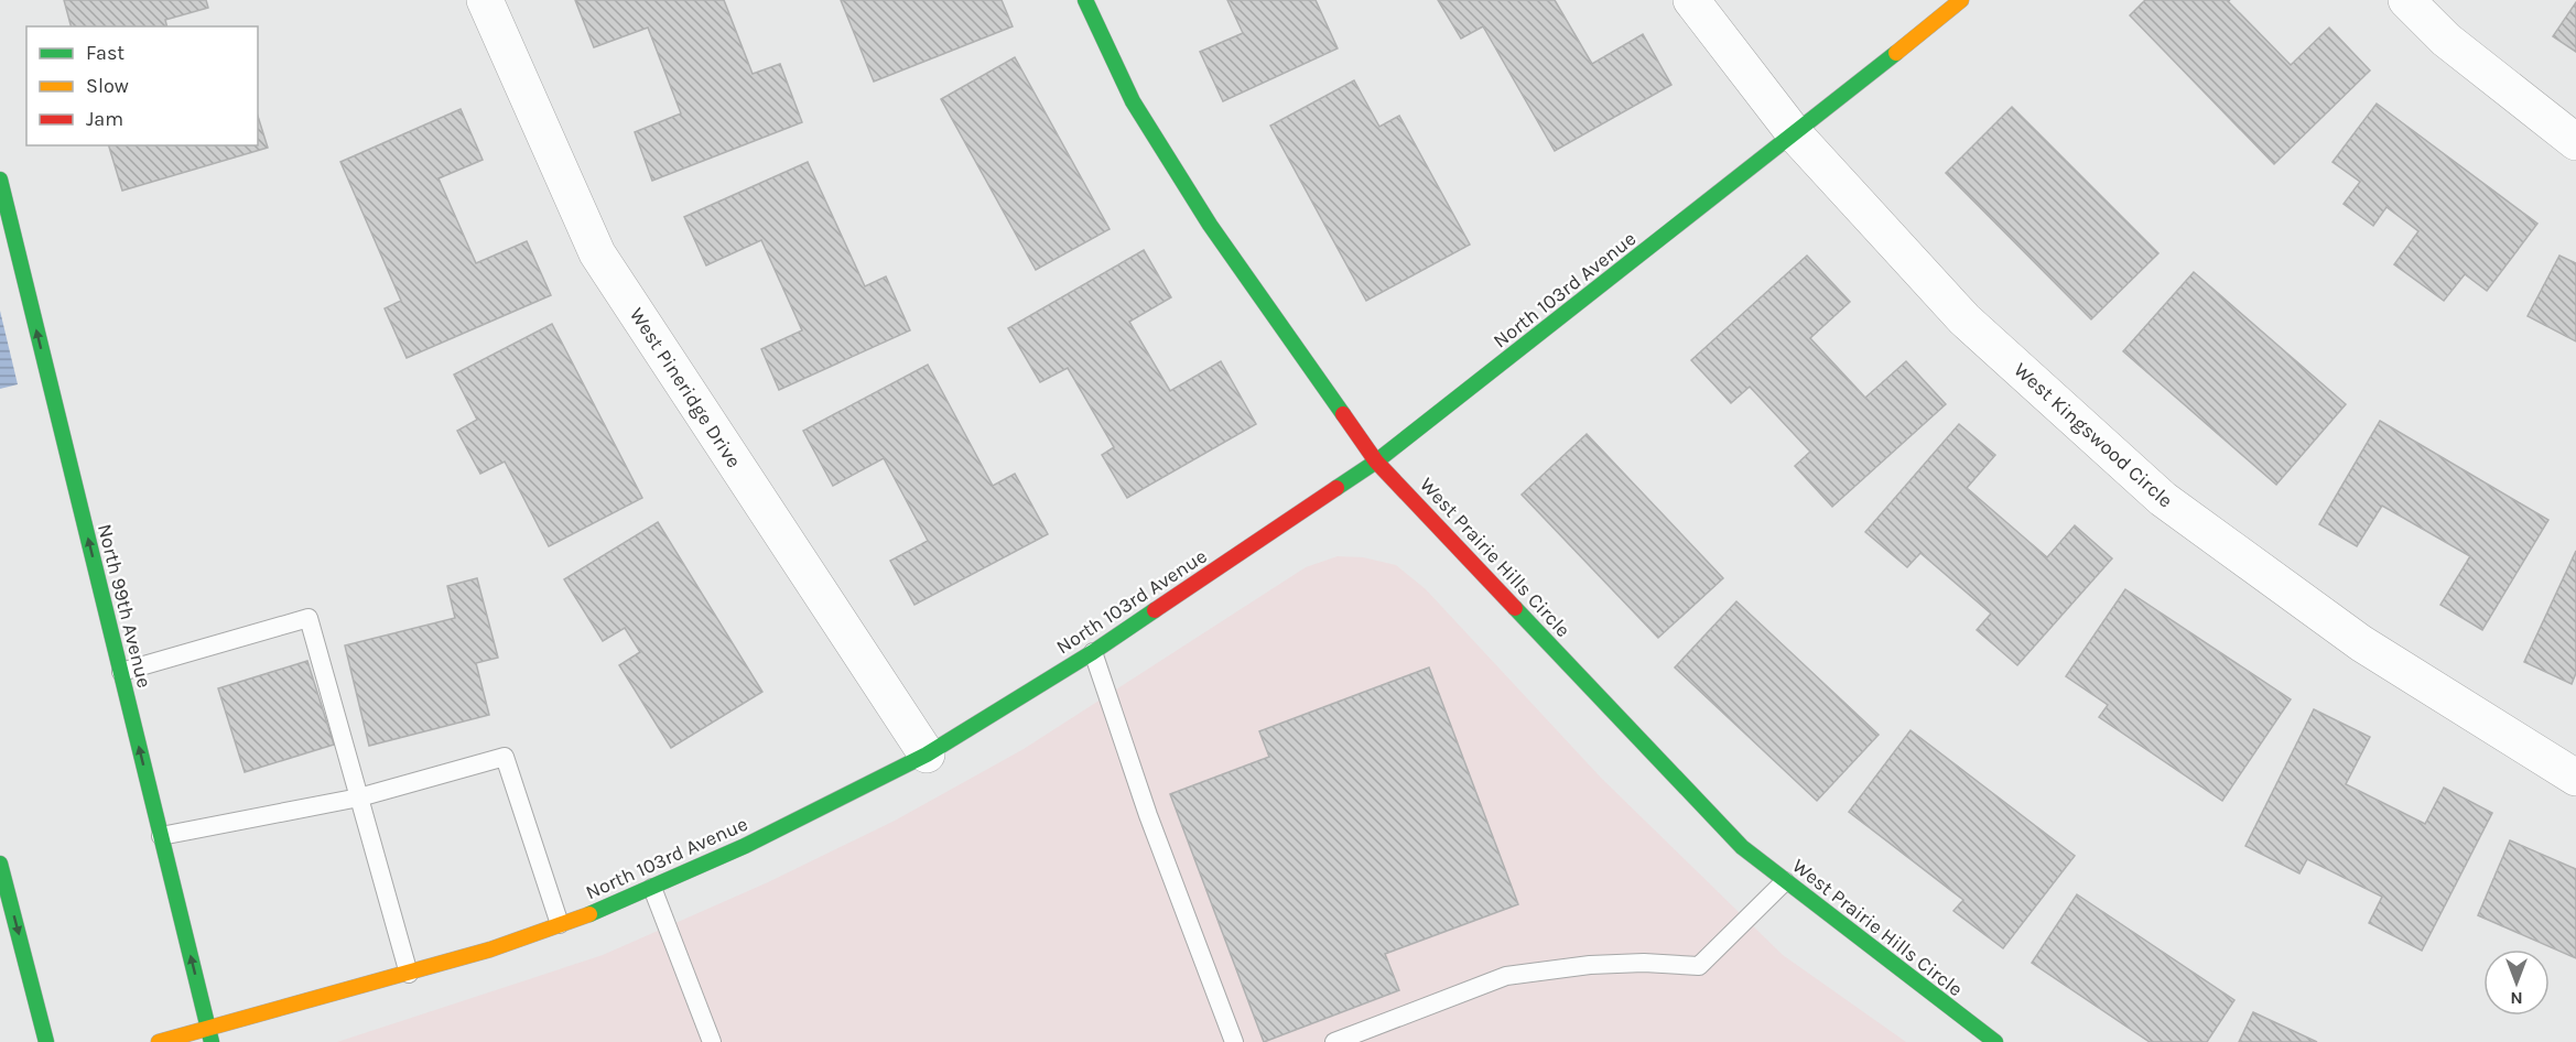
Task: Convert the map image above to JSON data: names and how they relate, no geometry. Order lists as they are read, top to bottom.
{
  "streets": {
    "street": [
      "North 103rd Avenue",
      "West Pineridge Drive",
      "West Kingswood Circle",
      "West Prairie Hills Circle",
      "North 99th Avenue"
    ]
  },
  "crossings": [
    ["North 103rd Avenue", "West Pineridge Drive"],
    ["North 103rd Avenue", "West Kingswood Circle"],
    ["North 103rd Avenue", "West Prairie Hills Circle"],
    ["North 103rd Avenue", "North 99th Avenue"]
  ],
  "one_way": ["North 99th Avenue"],
  "legend": ["Fast", "Slow", "Jam"],
  "north": "bottom"
}
